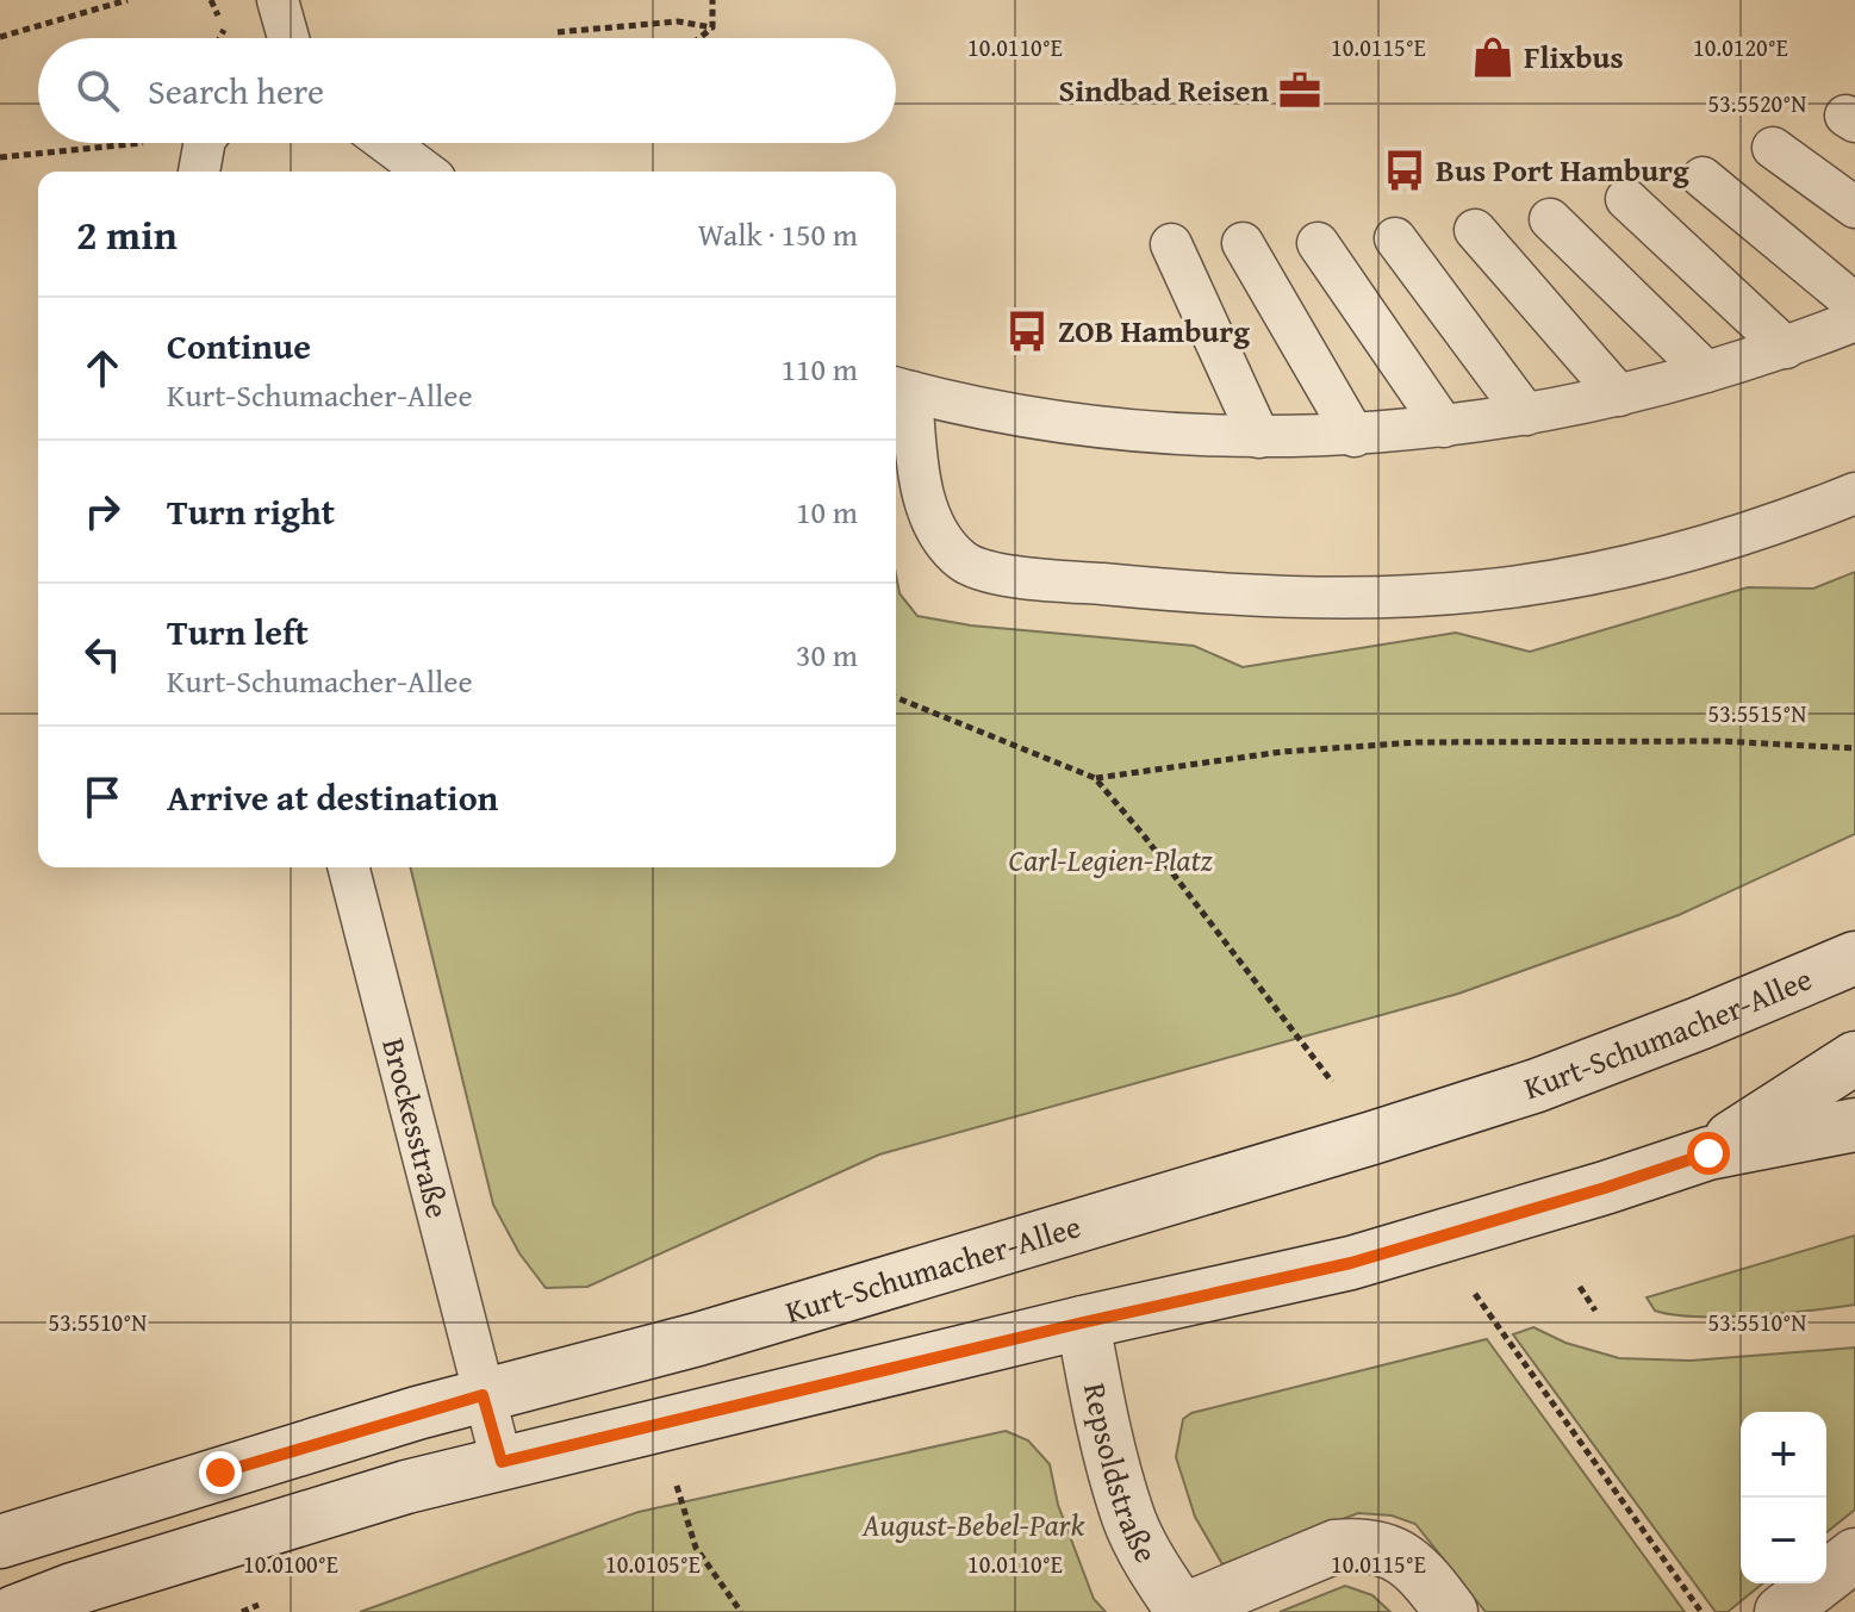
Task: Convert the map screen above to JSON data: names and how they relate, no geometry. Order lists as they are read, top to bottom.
{
  "streets": {
    "main road": ["Kurt-Schumacher-Allee", "Repsoldstraße"],
    "lane": ["Brockesstraße"]
  },
  "crossings": [
    ["Kurt-Schumacher-Allee", "Brockesstraße"]
  ],
  "parks": ["Carl-Legien-Platz", "August-Bebel-Park"],
  "places": {
    "shop": ["Flixbus"],
    "office": ["Sindbad Reisen"],
    "bus stop": ["Bus Port Hamburg", "ZOB Hamburg"]
  },
  "page": {
    "search": "Search here",
    "heading": ["2 min", "Walk · 150 m"],
    "list": [
      ["Continue", "Kurt-Schumacher-Allee", "110 m"],
      ["Turn right", "10 m"],
      ["Turn left", "Kurt-Schumacher-Allee", "30 m"],
      "Arrive at destination"
    ],
    "map_buttons": ["+", "−"]
  },
  "coordinates": [
    "10.0110°E",
    "10.0115°E",
    "10.0120°E",
    "53.5520°N",
    "53.5515°N",
    "53.5510°N",
    "10.0100°E",
    "10.0105°E"
  ]
}
